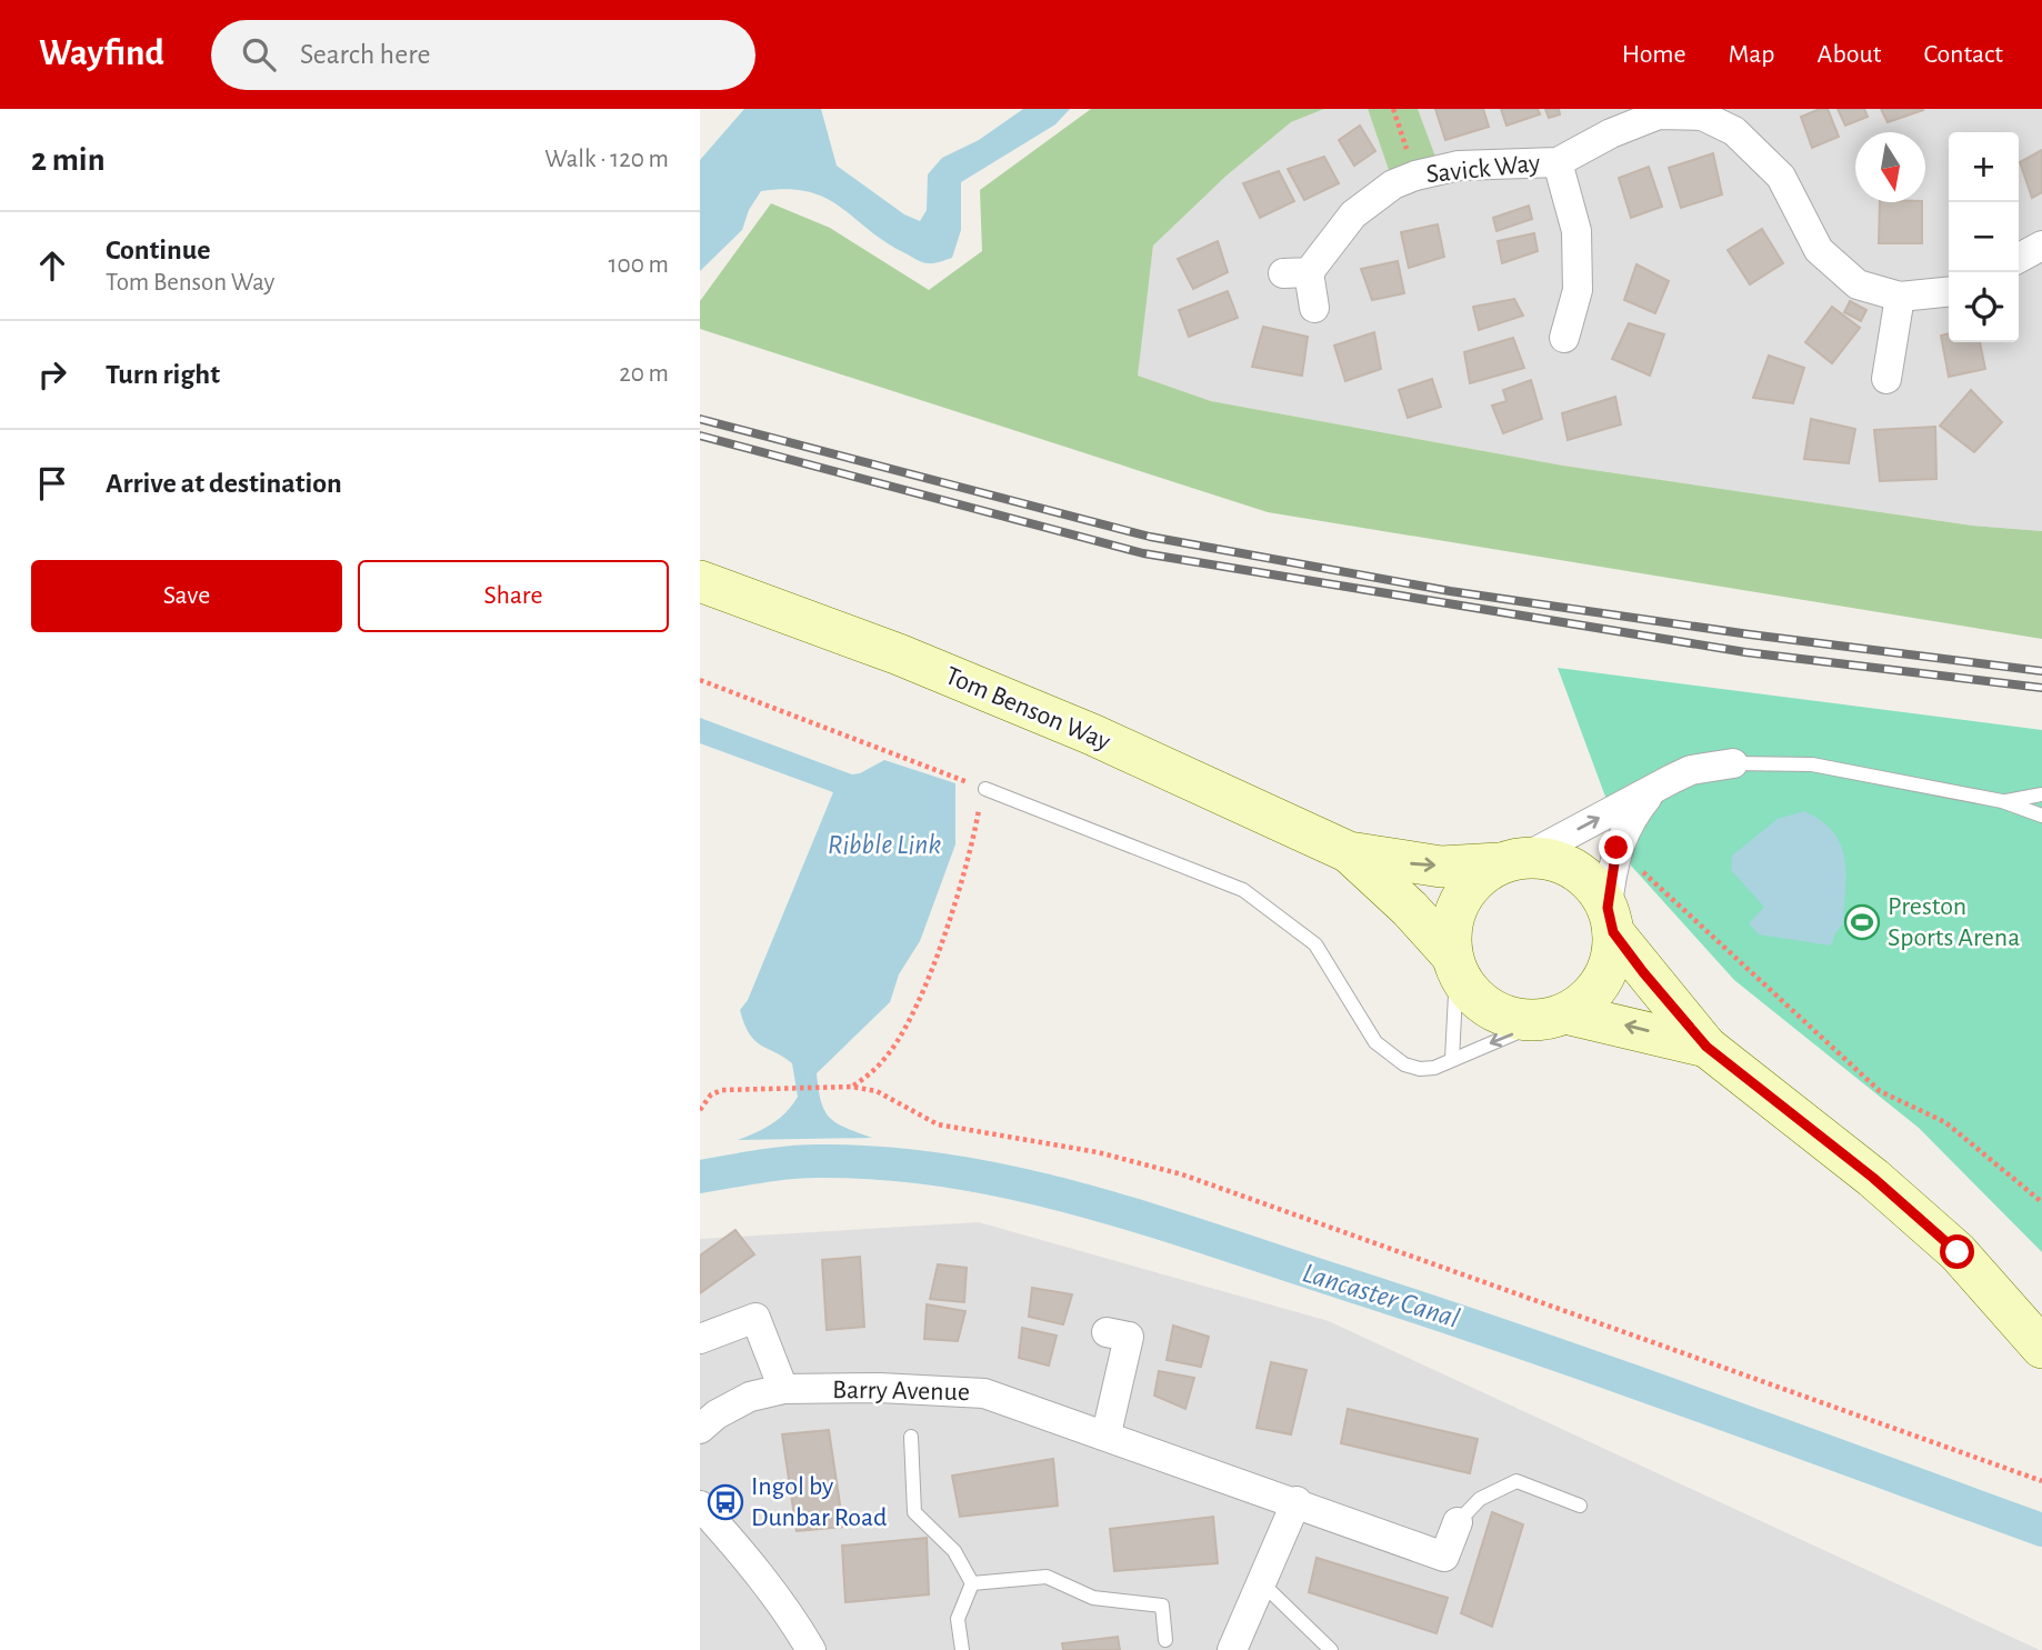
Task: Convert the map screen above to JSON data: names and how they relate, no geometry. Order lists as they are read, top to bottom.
{
  "streets": {
    "main road": ["Tom Benson Way"],
    "street": ["Savick Way", "Barry Avenue"]
  },
  "water": ["Ribble Link", "Lancaster Canal"],
  "places": {
    "sports": ["Preston Sports Arena"],
    "bus stop": ["Ingol by Dunbar Road"]
  },
  "north": "bottom",
  "page": {
    "header": "Wayfind",
    "search": "Search here",
    "nav": [
      "Home",
      "Map",
      "About",
      "Contact"
    ],
    "heading": ["2 min", "Walk · 120 m"],
    "map_buttons": ["+", "−"],
    "list": [
      ["Continue", "Tom Benson Way", "100 m"],
      ["Turn right", "20 m"],
      "Arrive at destination"
    ],
    "buttons": ["Save", "Share"]
  }
}
